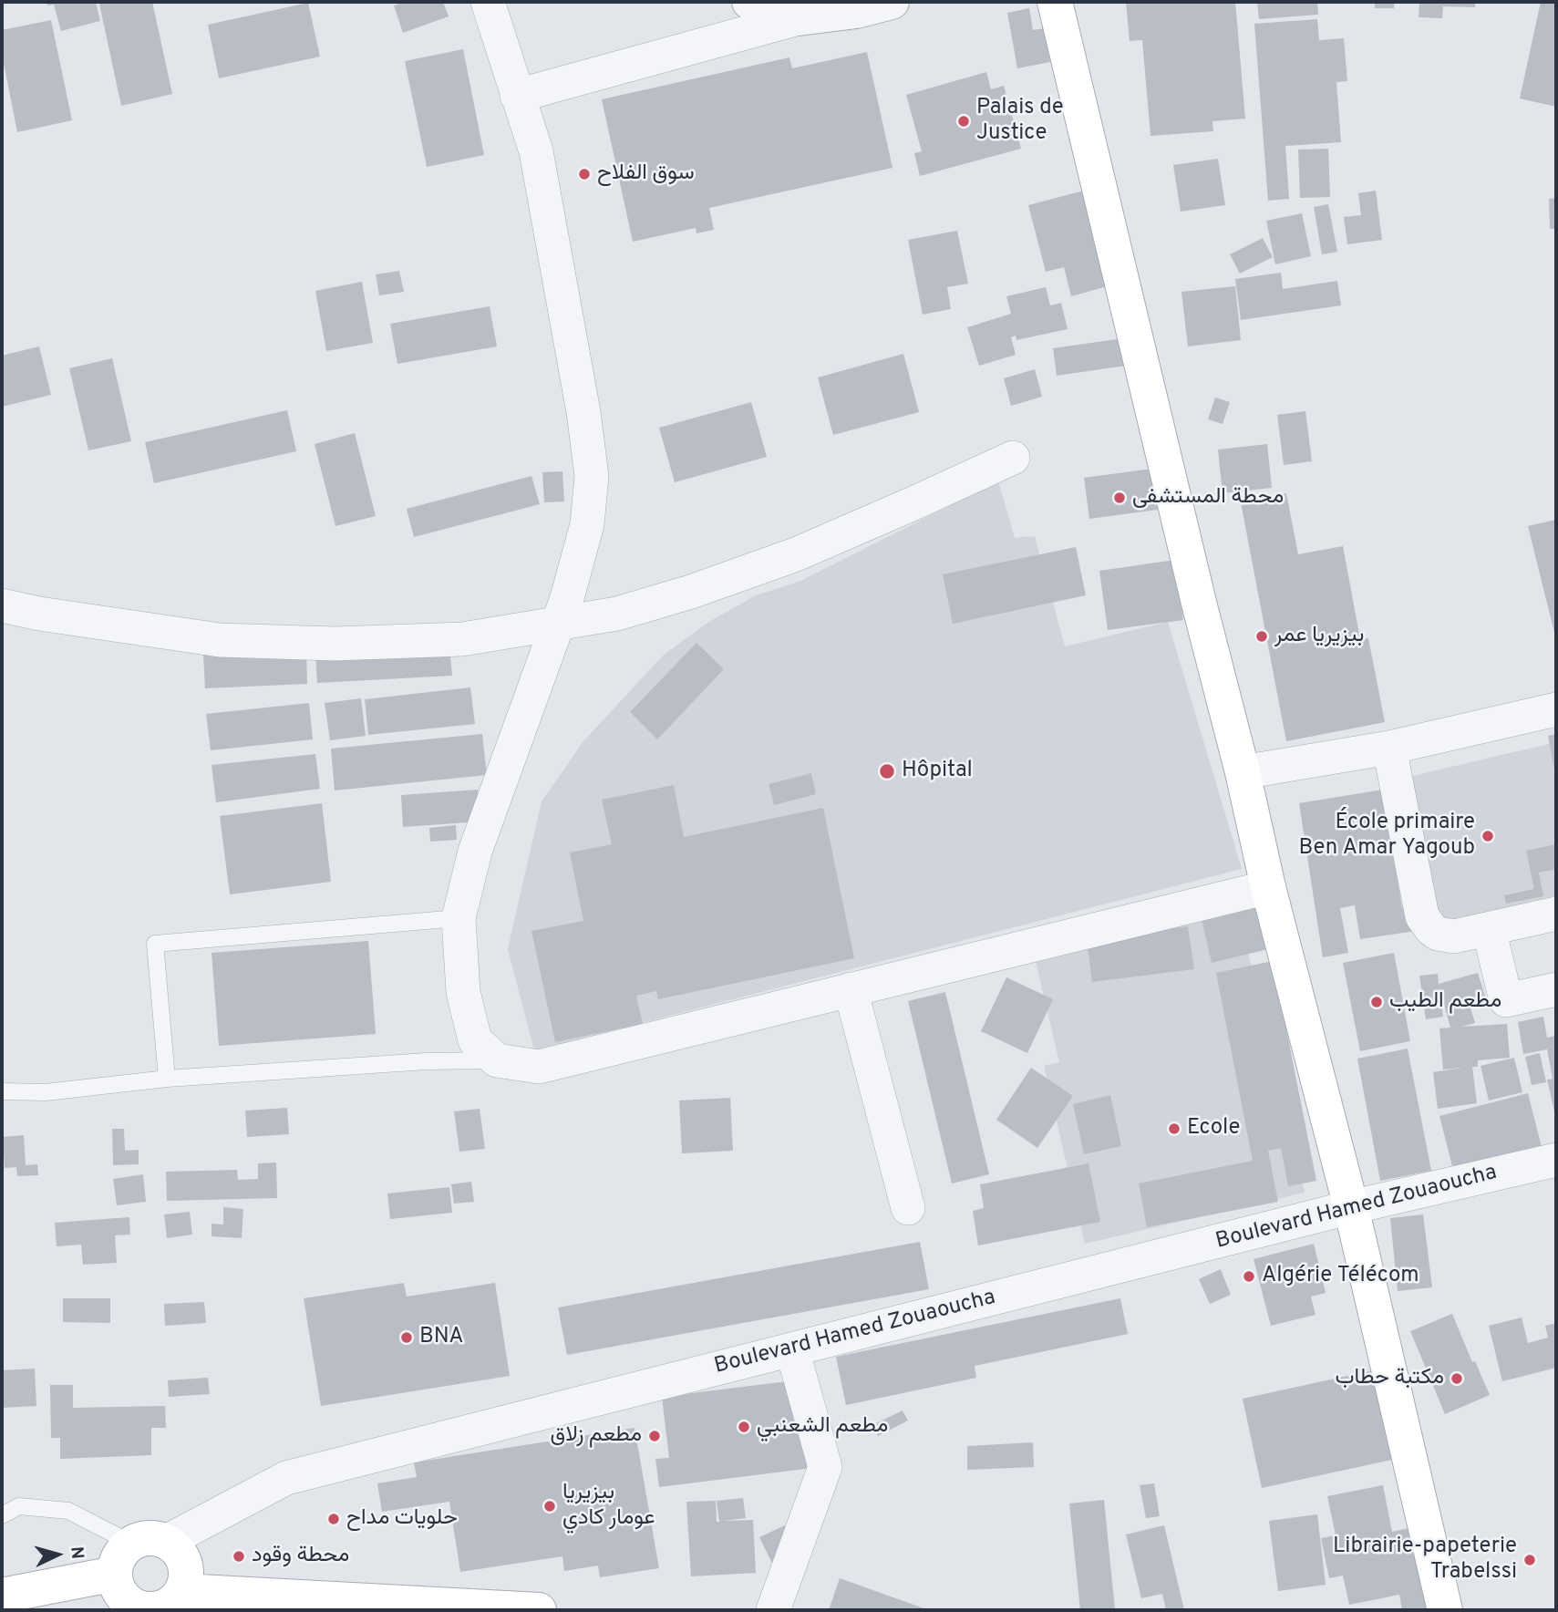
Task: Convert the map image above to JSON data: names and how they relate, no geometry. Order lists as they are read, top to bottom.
{
  "streets": {
    "street": ["Boulevard Hamed Zouaoucha"]
  },
  "places": [
    "Palais de Justice",
    "سوق الفلاح",
    "محطة المستشفى",
    "بيزيريا عمر",
    "Hôpital",
    "École primaire Ben Amar Yagoub",
    "مطعم الطيب",
    "Ecole",
    "Algérie Télécom",
    "BNA",
    "مكتبة حطاب",
    "مطعم الشعنبي",
    "مطعم زلاق",
    "بيزيريا عومار كادي",
    "حلويات مداح",
    "محطة وقود",
    "Librairie-papeterie Trabelssi"
  ],
  "north": "right"
}
